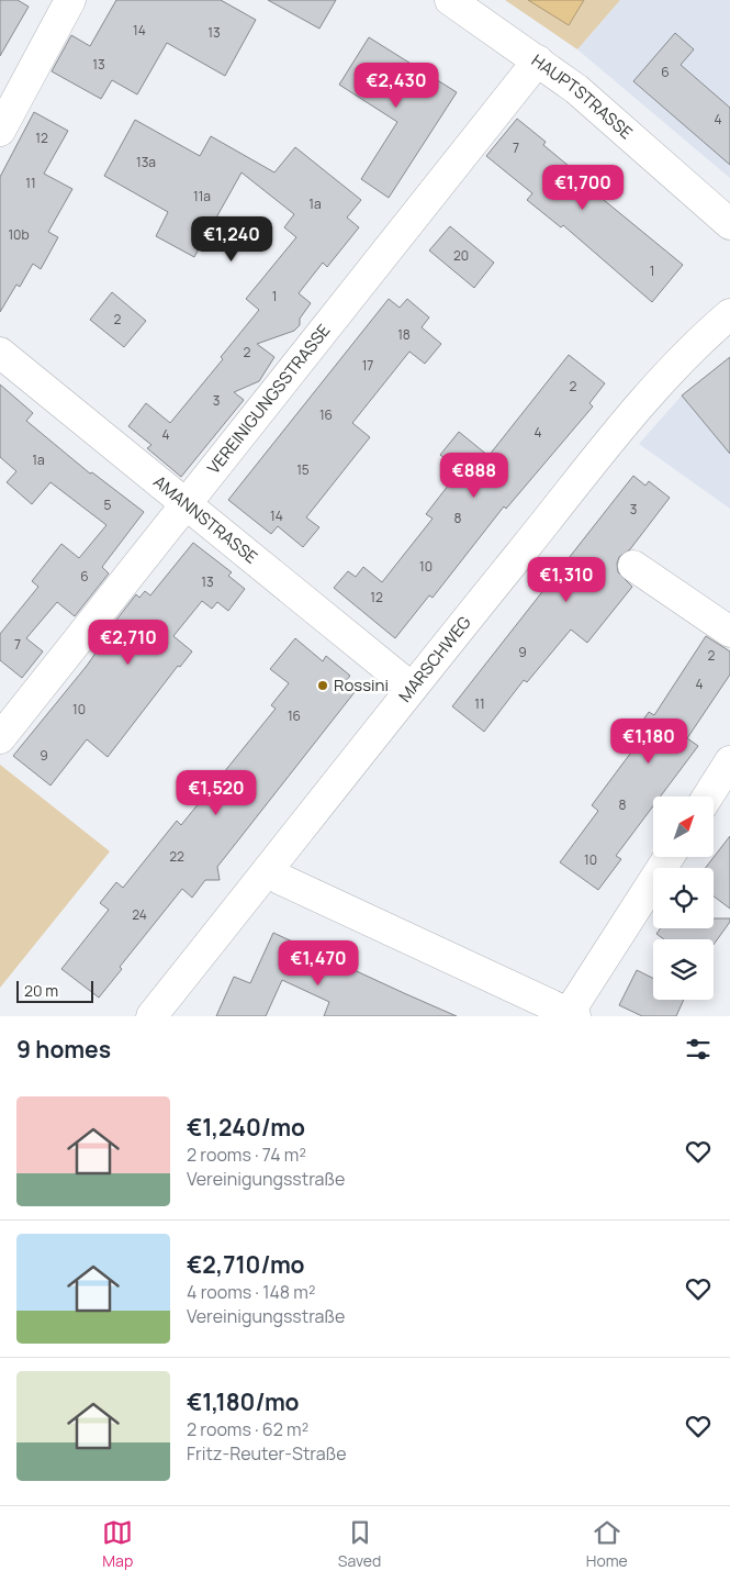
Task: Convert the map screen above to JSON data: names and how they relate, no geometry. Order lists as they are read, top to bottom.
{
  "streets": {
    "street": [
      "HAUPTSTRASSE",
      "VEREINIGUNGSSTRASSE",
      "AMANNSTRASSE",
      "MARSCHWEG"
    ]
  },
  "crossings": [
    ["HAUPTSTRASSE", "VEREINIGUNGSSTRASSE"],
    ["VEREINIGUNGSSTRASSE", "AMANNSTRASSE"],
    ["AMANNSTRASSE", "MARSCHWEG"]
  ],
  "places": ["Rossini"],
  "house_numbers": [
    "14",
    "13",
    "13",
    "6",
    "4",
    "12",
    "7",
    "13a",
    "11",
    "11a",
    "1a",
    "10b",
    "20",
    "1",
    "1",
    "2",
    "18",
    "2",
    "17",
    "2",
    "3",
    "16",
    "4",
    "4",
    "1a",
    "15",
    "5",
    "3",
    "14",
    "8",
    "10",
    "6",
    "13",
    "12",
    "7",
    "9",
    "2",
    "4",
    "11",
    "10",
    "16",
    "9",
    "8",
    "22",
    "10",
    "24"
  ],
  "scale_bar": "20 m",
  "north": "top right",
  "page": {
    "price": [
      "€2,430",
      "€1,700",
      "€1,240",
      "€888",
      "€1,310",
      "€2,710",
      "€1,180",
      "€1,520",
      "€1,470"
    ],
    "scale": "20 m",
    "heading": "9 homes",
    "list": [
      {
        "name": "€1,240/mo",
        "note": "2 rooms · 74 m² · Vereinigungsstraße"
      },
      {
        "name": "€2,710/mo",
        "note": "4 rooms · 148 m² · Vereinigungsstraße"
      },
      {
        "name": "€1,180/mo",
        "note": "2 rooms · 62 m² · Fritz-Reuter-Straße"
      }
    ],
    "tabs": ["Map", "Saved", "Home"]
  }
}
